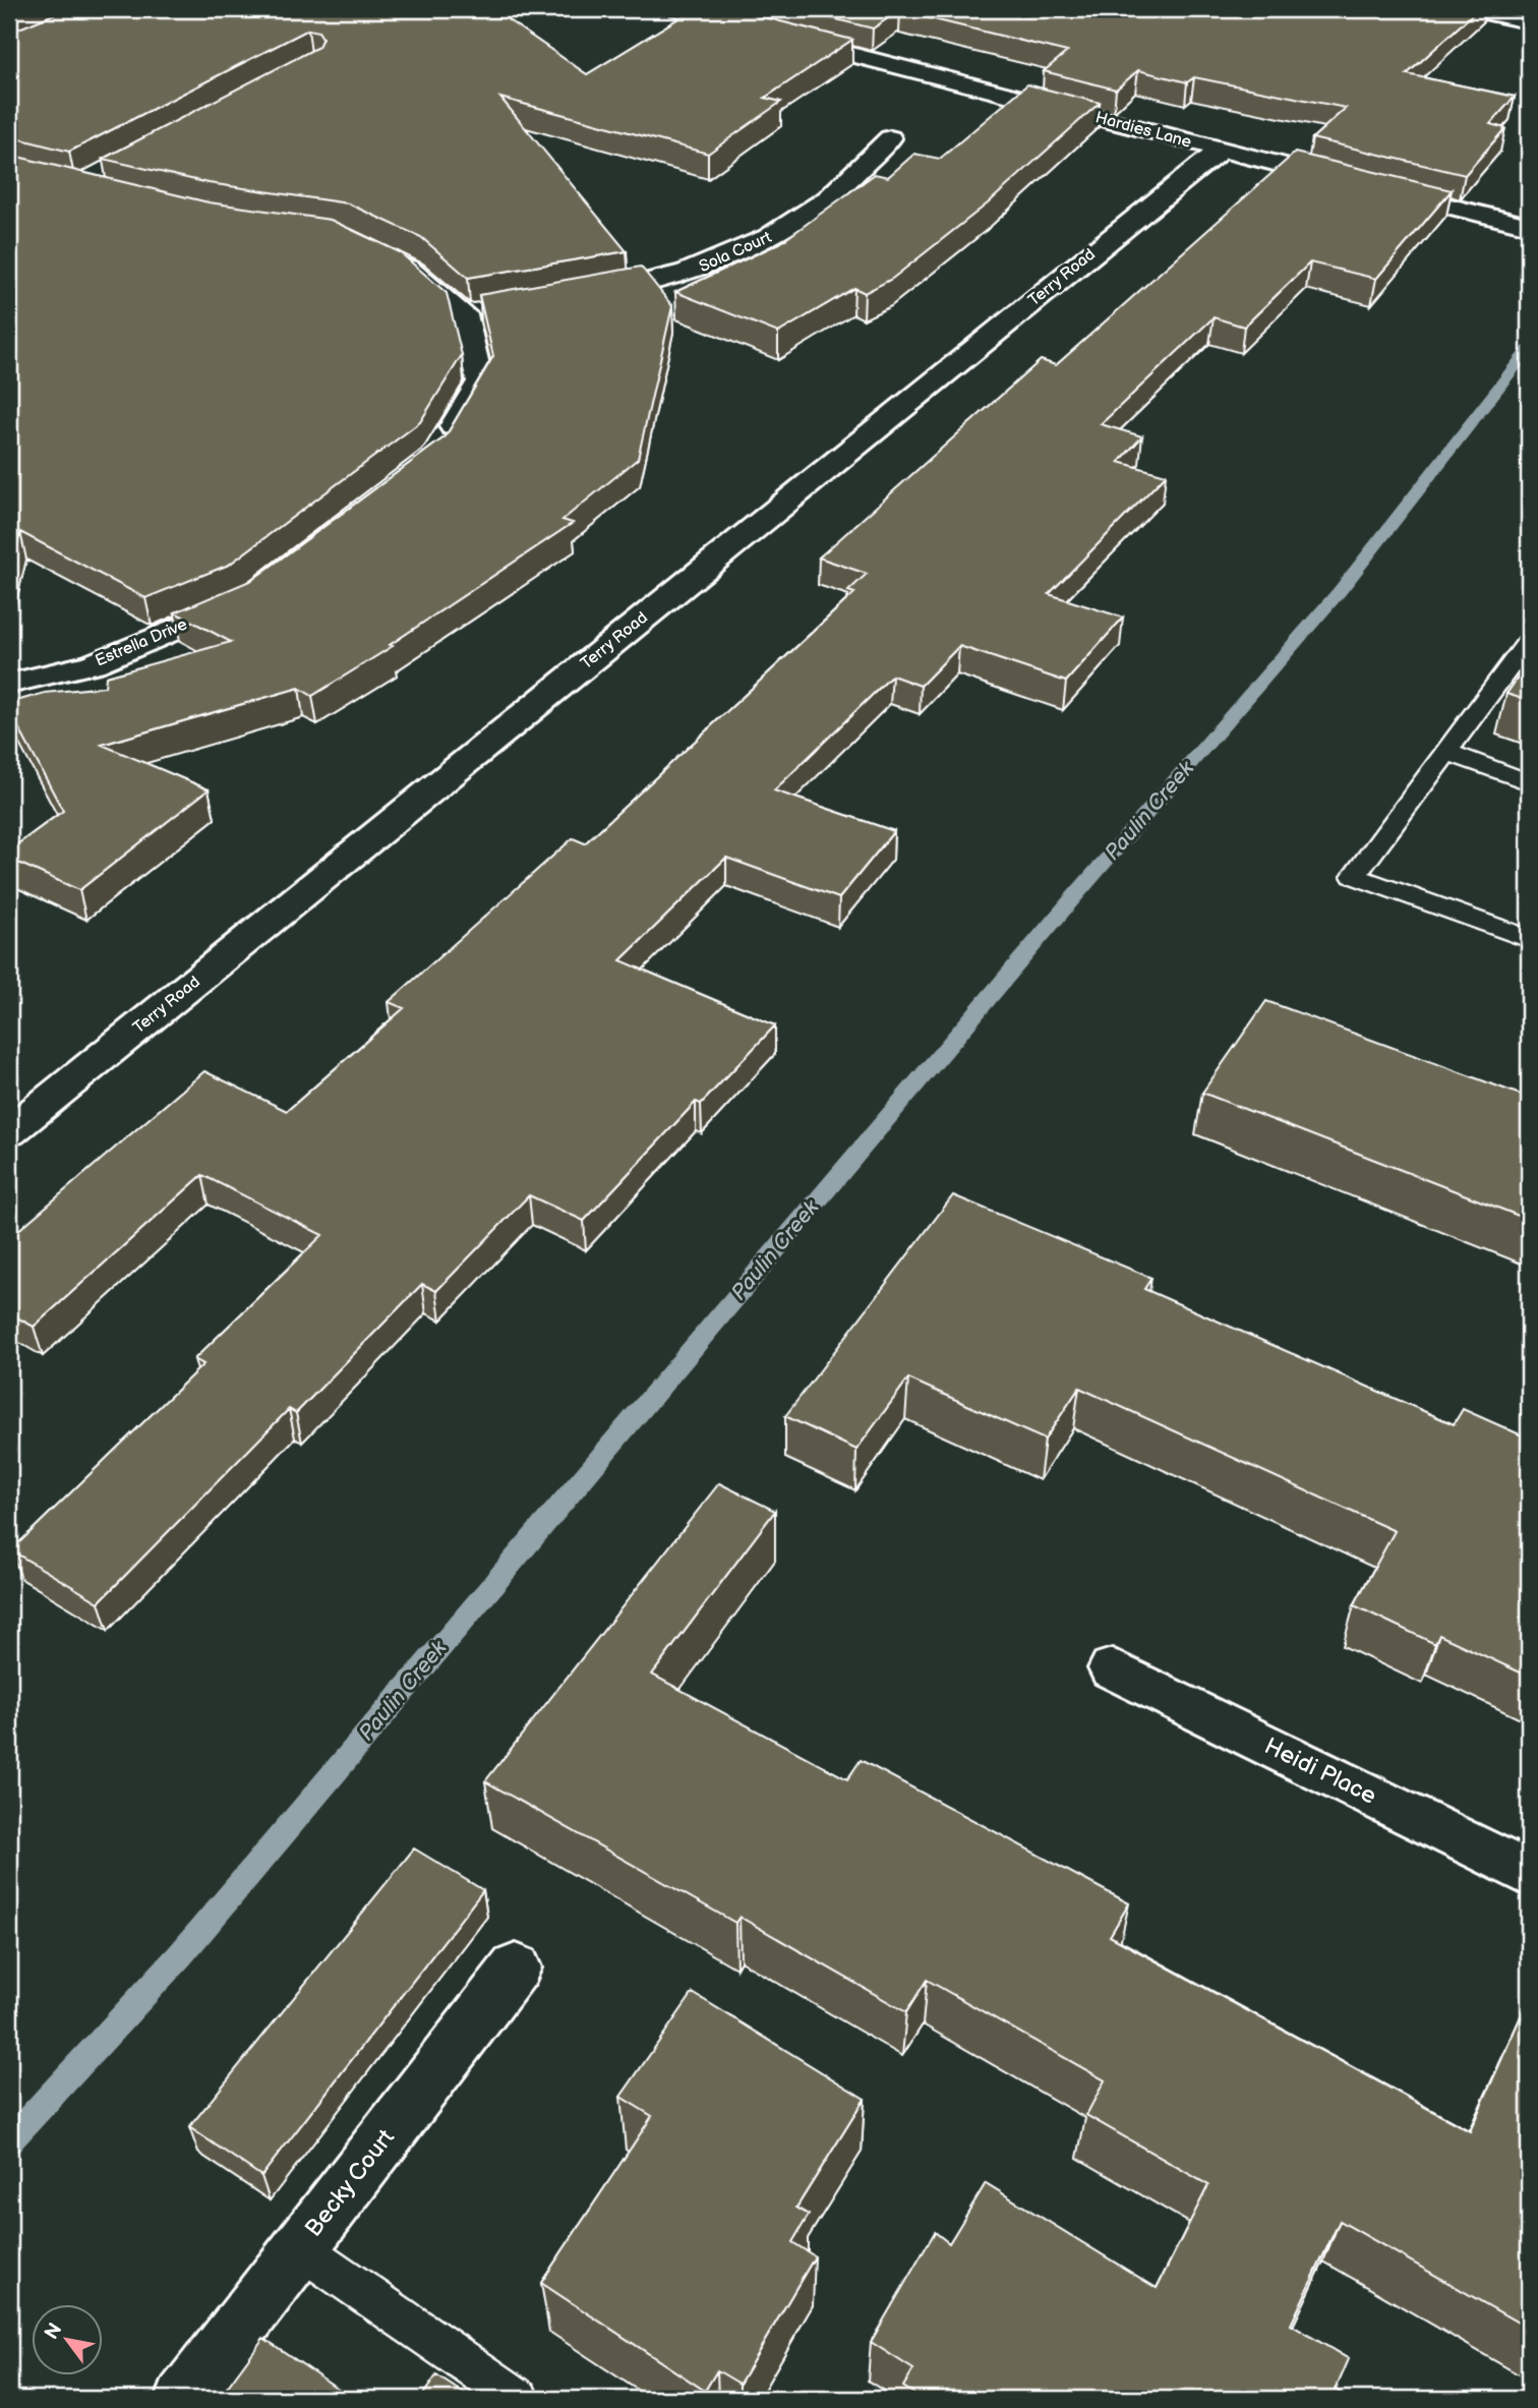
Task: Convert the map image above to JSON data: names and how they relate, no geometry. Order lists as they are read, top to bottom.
{
  "streets": {
    "street": [
      "Hardies Lane",
      "Sola Court",
      "Terry Road",
      "Estrella Drive",
      "Heidi Place",
      "Becky Court"
    ]
  },
  "crossings": [
    ["Hardies Lane", "Terry Road"]
  ],
  "water": ["Paulin Creek"],
  "north": "top left"
}
